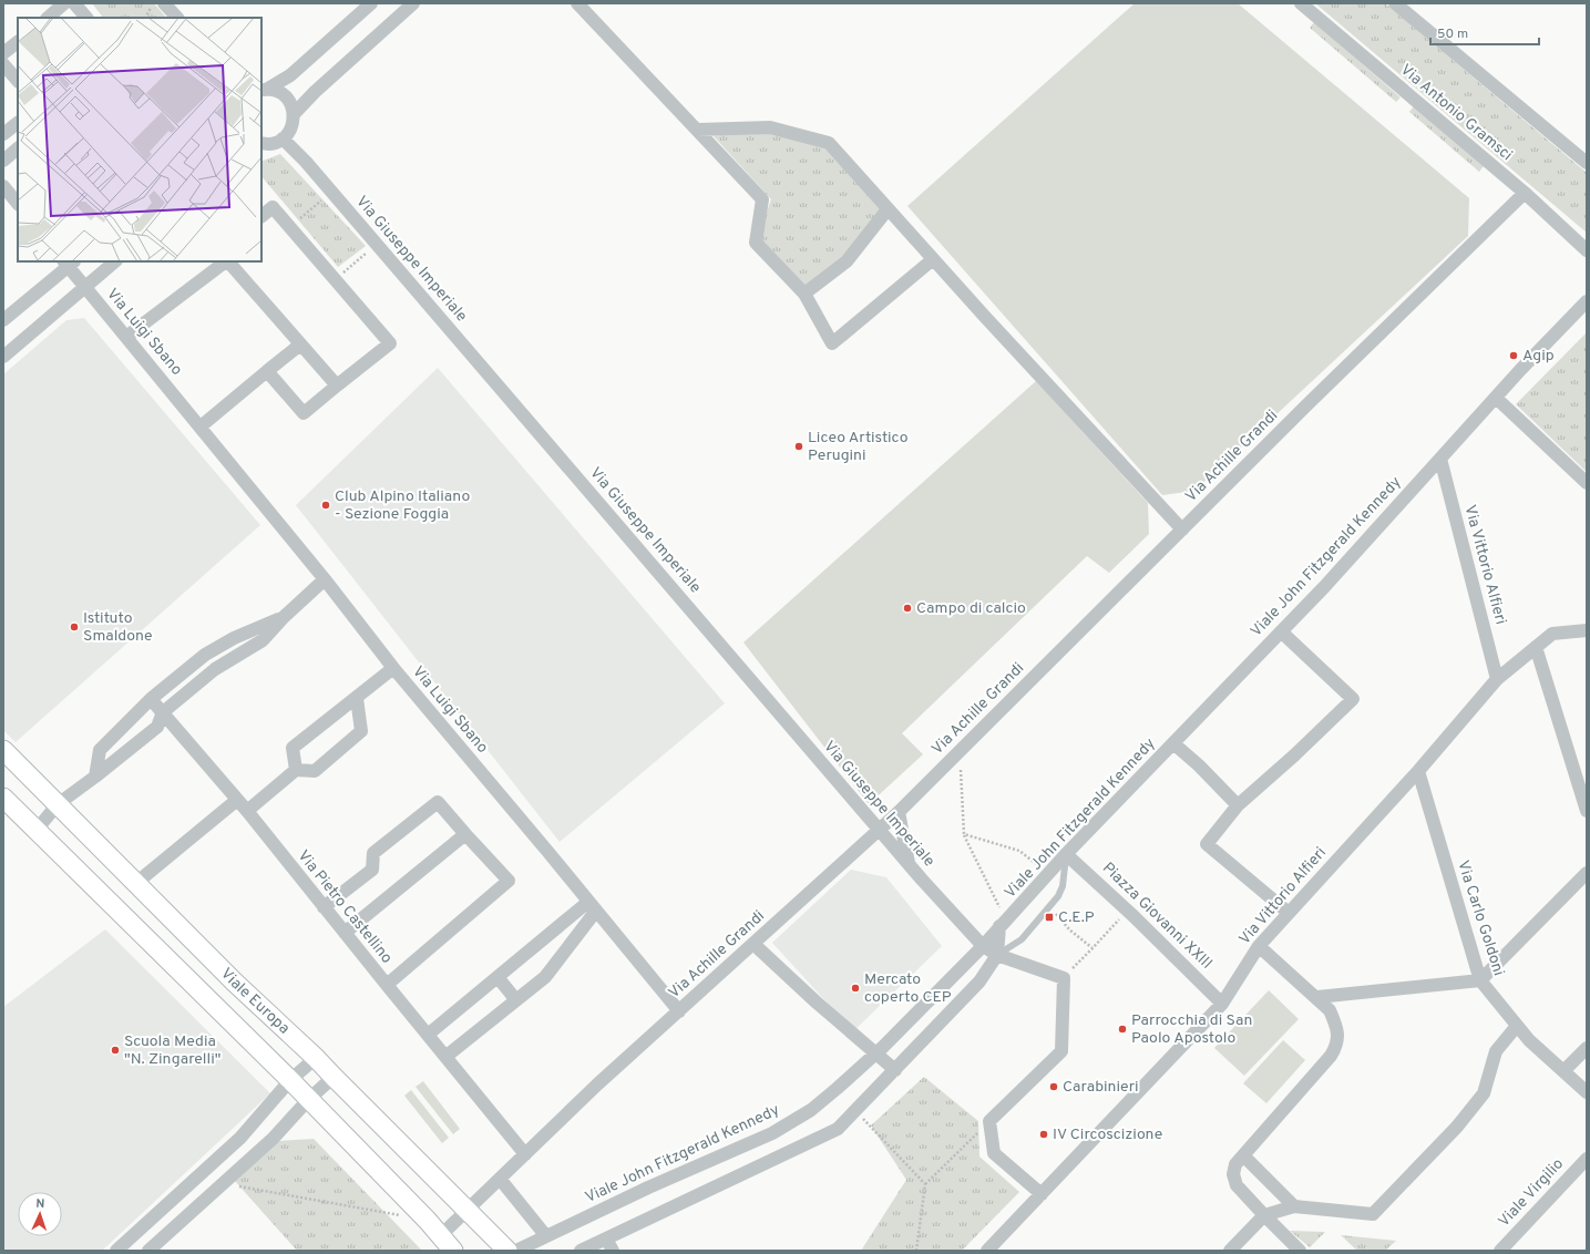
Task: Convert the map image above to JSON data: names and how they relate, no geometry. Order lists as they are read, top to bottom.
{
  "streets": {
    "street": [
      "Via Antonio Gramsci",
      "Via Giuseppe Imperiale",
      "Via Luigi Sbano",
      "Via Achille Grandi",
      "Viale John Fitzgerald Kennedy",
      "Via Vittorio Alfieri",
      "Via Pietro Castellino",
      "Piazza Giovanni XXIII",
      "Via Carlo Goldoni",
      "Viale Europa",
      "Viale Virgilio"
    ]
  },
  "crossings": [
    ["Via Antonio Gramsci", "Via Achille Grandi"],
    ["Via Giuseppe Imperiale", "Via Achille Grandi"],
    ["Via Giuseppe Imperiale", "Viale John Fitzgerald Kennedy"],
    ["Via Luigi Sbano", "Via Achille Grandi"],
    ["Via Achille Grandi", "Via Pietro Castellino"],
    ["Via Achille Grandi", "Viale Europa"],
    ["Viale John Fitzgerald Kennedy", "Via Vittorio Alfieri"],
    ["Viale John Fitzgerald Kennedy", "Piazza Giovanni XXIII"],
    ["Via Vittorio Alfieri", "Piazza Giovanni XXIII"],
    ["Via Vittorio Alfieri", "Via Carlo Goldoni"]
  ],
  "places": {
    "other": [
      "Agip",
      "Liceo Artistico Perugini",
      "Club Alpino Italiano - Sezione Foggia",
      "Campo di calcio",
      "Istituto Smaldone",
      "Mercato coperto CEP",
      "Parrocchia di San Paolo Apostolo",
      "Scuola Media \"N. Zingarelli\"",
      "Carabinieri",
      "IV Circoscizione"
    ],
    "transit": ["C.E.P"]
  },
  "scale_bar": "50 m",
  "north": "top"
}
